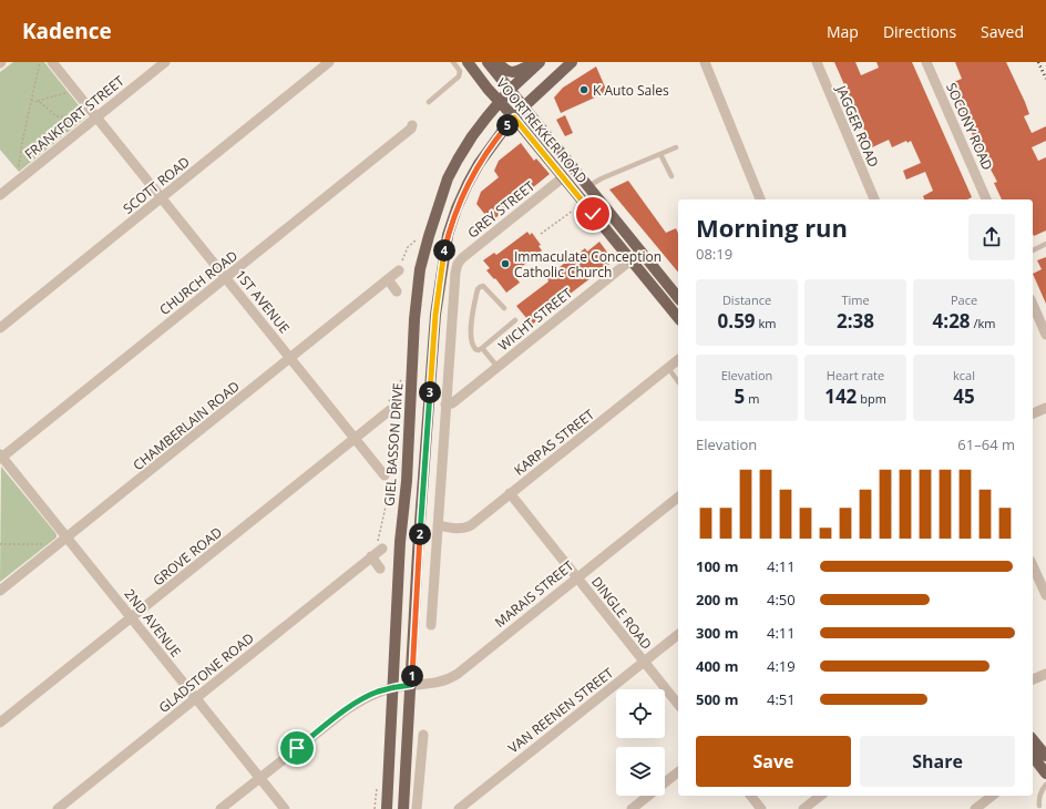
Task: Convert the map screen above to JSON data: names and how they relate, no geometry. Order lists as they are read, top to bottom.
{
  "streets": {
    "main road": ["VOORTREKKER ROAD", "GIEL BASSON DRIVE"],
    "street": [
      "FRANKFORT STREET",
      "JAGGER ROAD",
      "SOCONY ROAD",
      "SCOTT ROAD",
      "GREY STREET",
      "CHURCH ROAD",
      "1ST AVENUE",
      "WICHT STREET",
      "CHAMBERLAIN ROAD",
      "KARPAS STREET",
      "GROVE ROAD",
      "MARAIS STREET",
      "DINGLE ROAD",
      "2ND AVENUE",
      "GLADSTONE ROAD",
      "VAN REENEN STREET"
    ]
  },
  "crossings": [
    ["FRANKFORT STREET", "1ST AVENUE"],
    ["VOORTREKKER ROAD", "GREY STREET"],
    ["VOORTREKKER ROAD", "WICHT STREET"],
    ["VOORTREKKER ROAD", "GIEL BASSON DRIVE"],
    ["SCOTT ROAD", "1ST AVENUE"],
    ["GREY STREET", "WICHT STREET"],
    ["CHURCH ROAD", "1ST AVENUE"],
    ["CHURCH ROAD", "2ND AVENUE"],
    ["1ST AVENUE", "CHAMBERLAIN ROAD"],
    ["1ST AVENUE", "GROVE ROAD"],
    ["CHAMBERLAIN ROAD", "2ND AVENUE"],
    ["KARPAS STREET", "DINGLE ROAD"],
    ["GIEL BASSON DRIVE", "MARAIS STREET"],
    ["GROVE ROAD", "2ND AVENUE"],
    ["MARAIS STREET", "DINGLE ROAD"],
    ["MARAIS STREET", "2ND AVENUE"],
    ["DINGLE ROAD", "VAN REENEN STREET"],
    ["2ND AVENUE", "GLADSTONE ROAD"]
  ],
  "places": ["K Auto Sales", "Immaculate Conception Catholic Church"],
  "page": {
    "header": "Kadence",
    "nav": ["Map", "Directions", "Saved"],
    "pins": [
      "5",
      "4",
      "3",
      "2",
      "1"
    ],
    "heading": ["Morning run", "08:19"],
    "stats": [
      ["Distance", "0.59 km"],
      ["Time", "2:38"],
      ["Pace", "4:28 /km"],
      ["Elevation", "5 m"],
      ["Heart rate", "142 bpm"],
      ["kcal", "45"]
    ],
    "chart": ["Elevation", "61–64 m"],
    "list": [
      {
        "name": "100 m",
        "note": "4:11"
      },
      {
        "name": "200 m",
        "note": "4:50"
      },
      {
        "name": "300 m",
        "note": "4:11"
      },
      {
        "name": "400 m",
        "note": "4:19"
      },
      {
        "name": "500 m",
        "note": "4:51"
      }
    ],
    "buttons": ["Save", "Share"]
  }
}
